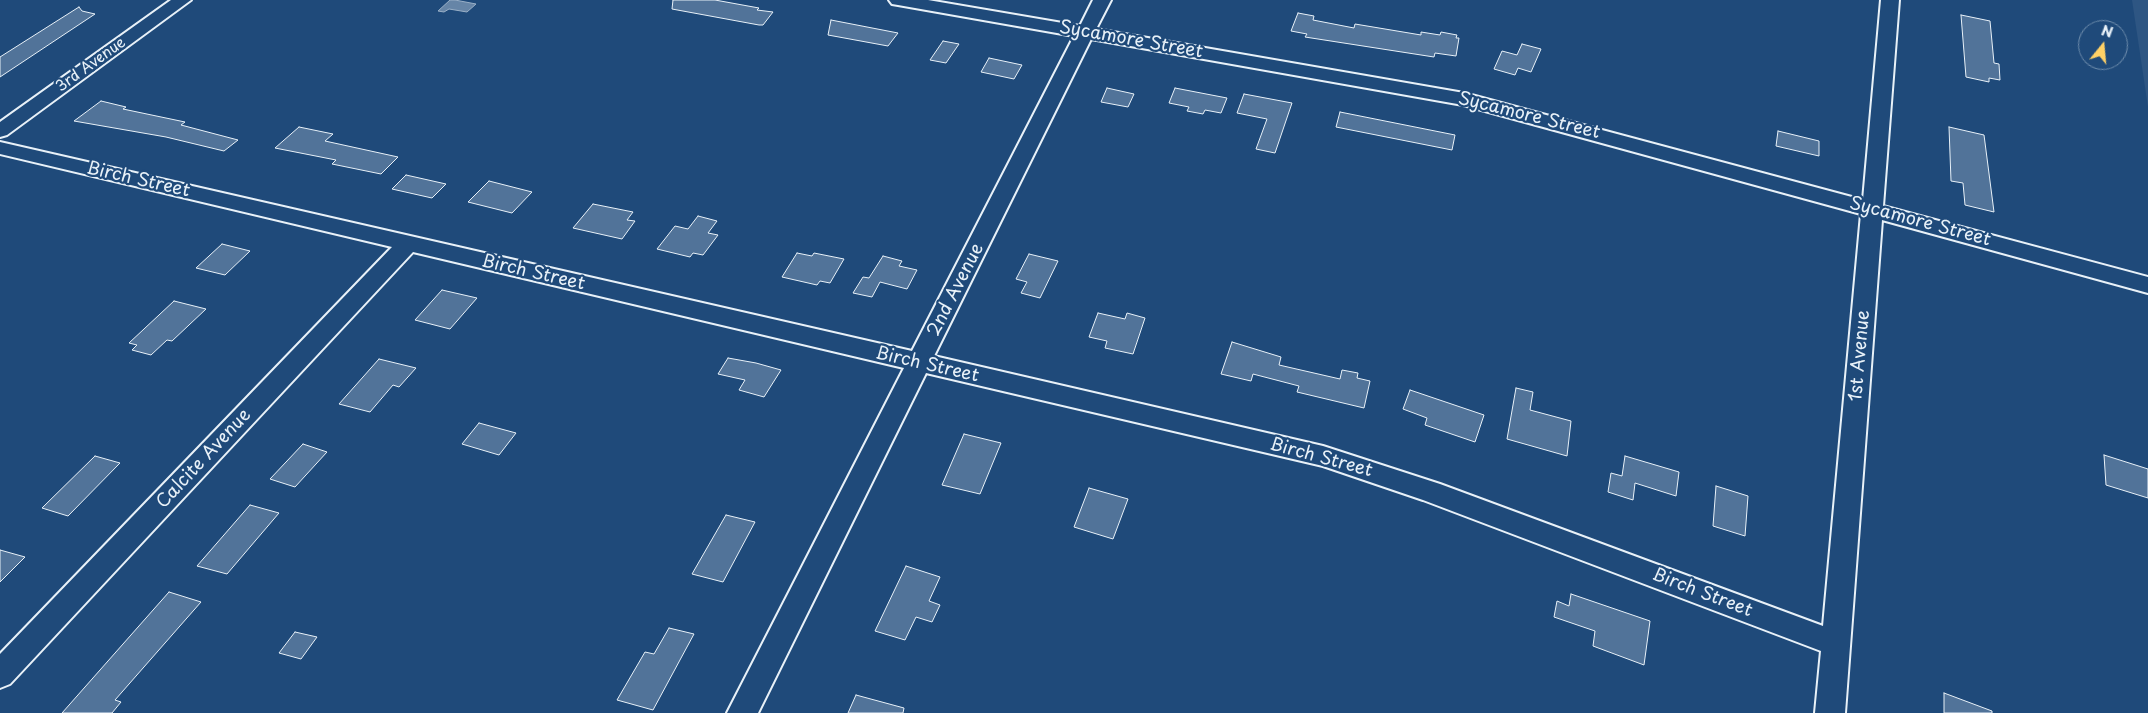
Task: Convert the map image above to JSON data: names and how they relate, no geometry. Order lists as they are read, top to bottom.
{
  "streets": {
    "street": [
      "Sycamore Street",
      "3rd Avenue",
      "Birch Street",
      "2nd Avenue",
      "1st Avenue",
      "Calcite Avenue"
    ]
  },
  "crossings": [
    ["Sycamore Street", "2nd Avenue"],
    ["Sycamore Street", "1st Avenue"],
    ["Birch Street", "2nd Avenue"],
    ["Birch Street", "1st Avenue"],
    ["Birch Street", "Calcite Avenue"]
  ],
  "north": "top"
}
